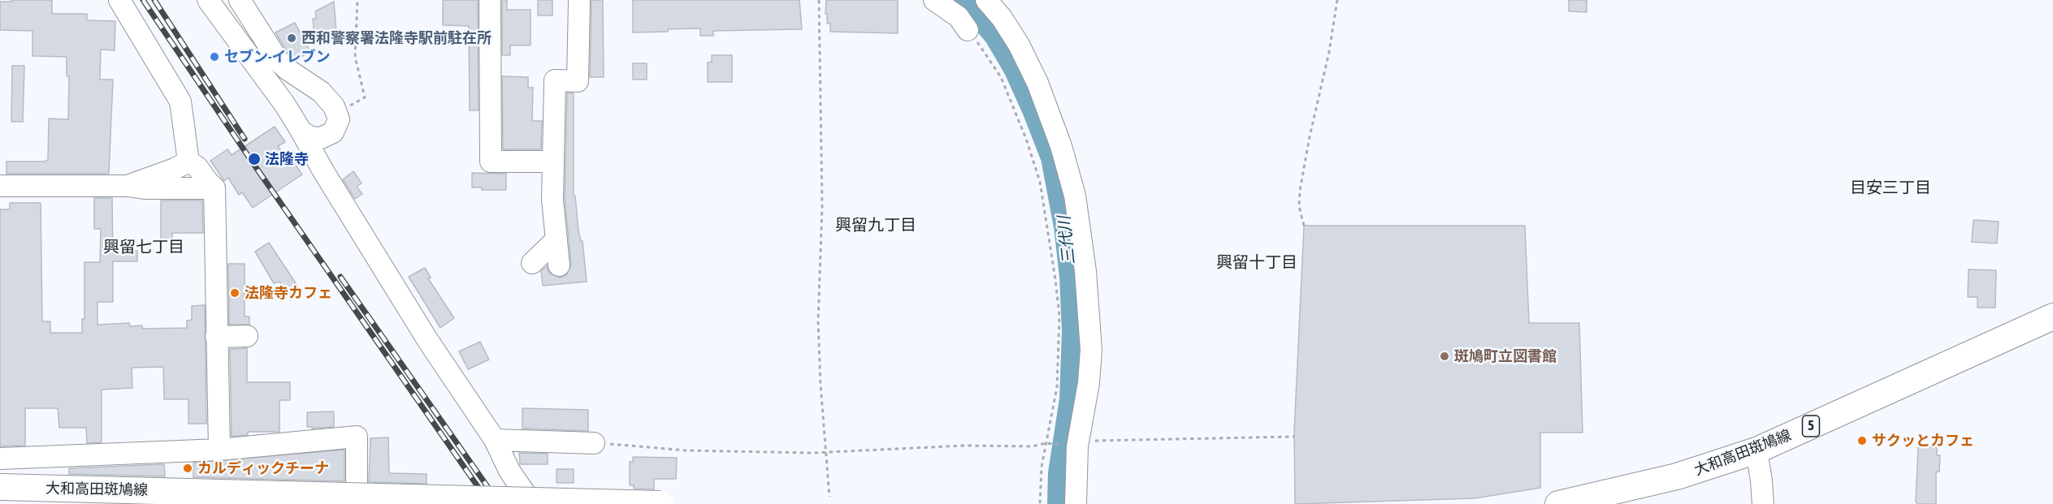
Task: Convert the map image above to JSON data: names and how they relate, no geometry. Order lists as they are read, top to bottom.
{
  "streets": {
    "main road": ["5", "大和高田斑鳩線"]
  },
  "districts": [
    "目安三丁目",
    "興留九丁目",
    "興留七丁目",
    "興留十丁目"
  ],
  "water": ["三代川"],
  "places": [
    "西和警察署法隆寺駅前駐在所",
    "セブン-イレブン",
    "法隆寺",
    "法隆寺カフェ",
    "斑鳩町立図書館",
    "サクッとカフェ",
    "カルディックチーナ"
  ]
}
